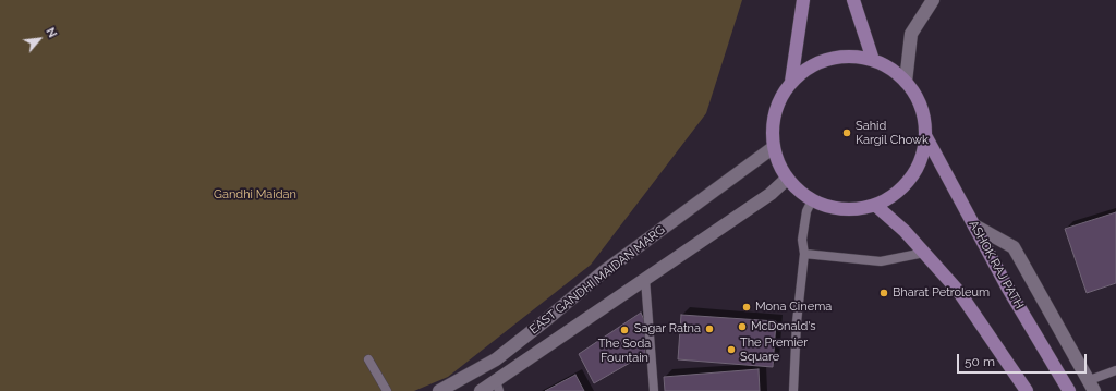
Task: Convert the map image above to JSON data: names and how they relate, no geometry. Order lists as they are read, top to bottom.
{
  "streets": {
    "main road": ["ASHOK RAJ PATH", "EAST GANDHI MAIDAN MARG"]
  },
  "crossings": [
    ["ASHOK RAJ PATH", "EAST GANDHI MAIDAN MARG"]
  ],
  "parks": ["Gandhi Maidan"],
  "places": [
    "Sahid Kargil Chowk",
    "Bharat Petroleum",
    "Mona Cinema",
    "McDonald's",
    "Sagar Ratna",
    "The Soda Fountain",
    "The Premier Square"
  ],
  "scale_bar": "50 m",
  "north": "top right"
}
